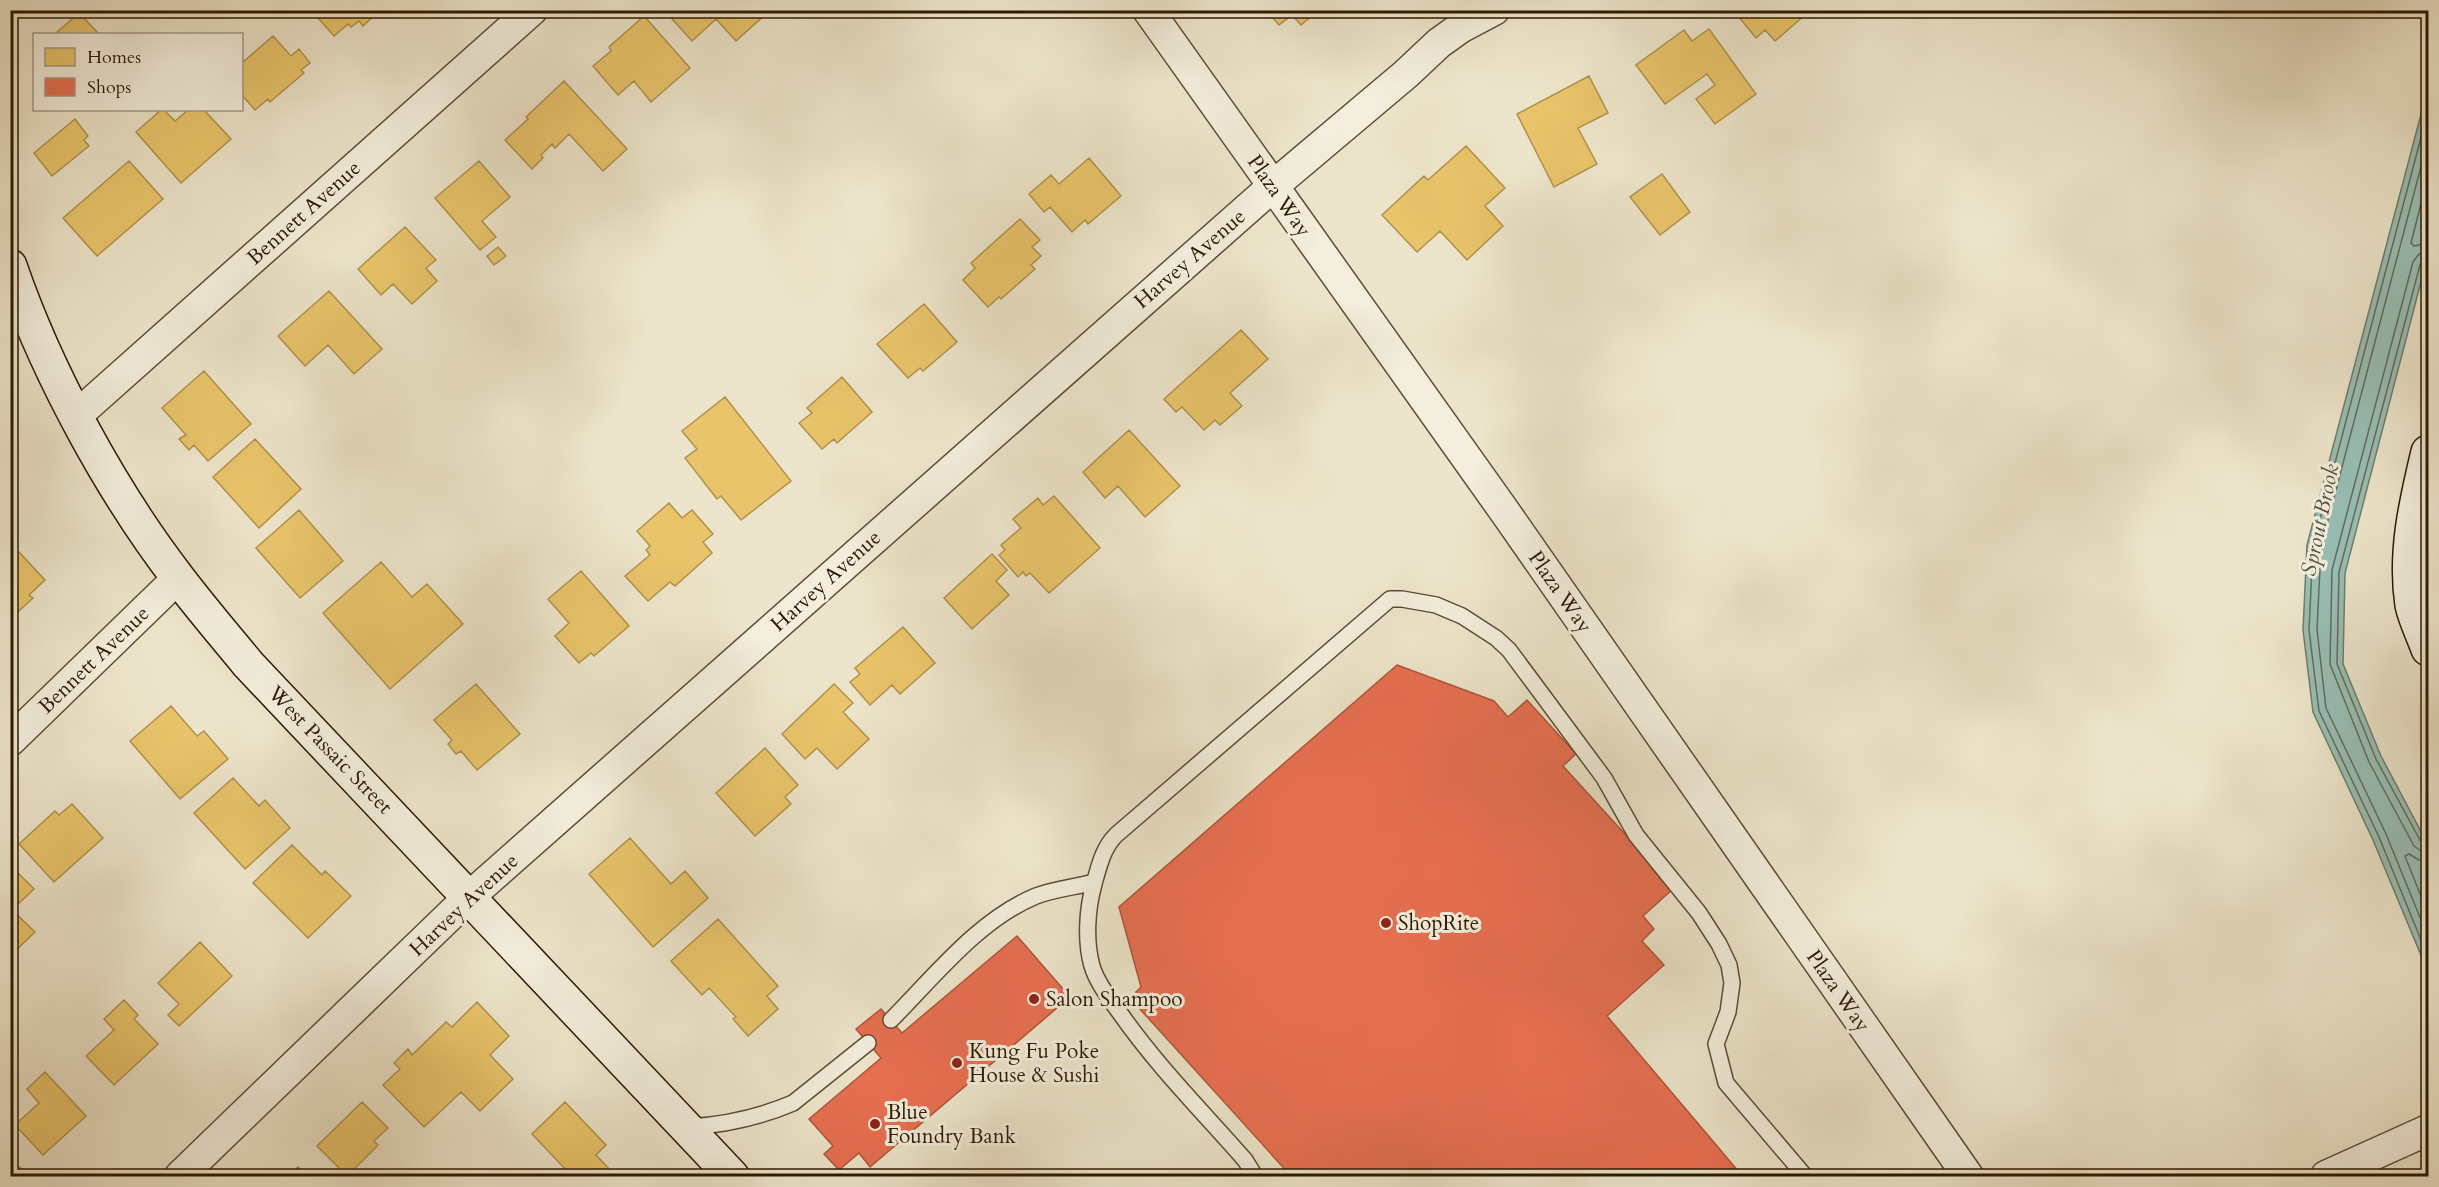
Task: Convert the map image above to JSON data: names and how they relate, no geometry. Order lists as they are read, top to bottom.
{
  "streets": {
    "main road": ["West Passaic Street"],
    "street": ["Plaza Way", "Bennett Avenue", "Harvey Avenue"]
  },
  "crossings": [
    ["Plaza Way", "Harvey Avenue"],
    ["Bennett Avenue", "West Passaic Street"],
    ["Harvey Avenue", "West Passaic Street"]
  ],
  "water": ["Sprout Brook"],
  "places": [
    "ShopRite",
    "Salon Shampoo",
    "Kung Fu Poke House & Sushi",
    "Blue Foundry Bank"
  ],
  "legend": ["Homes", "Shops"]
}
